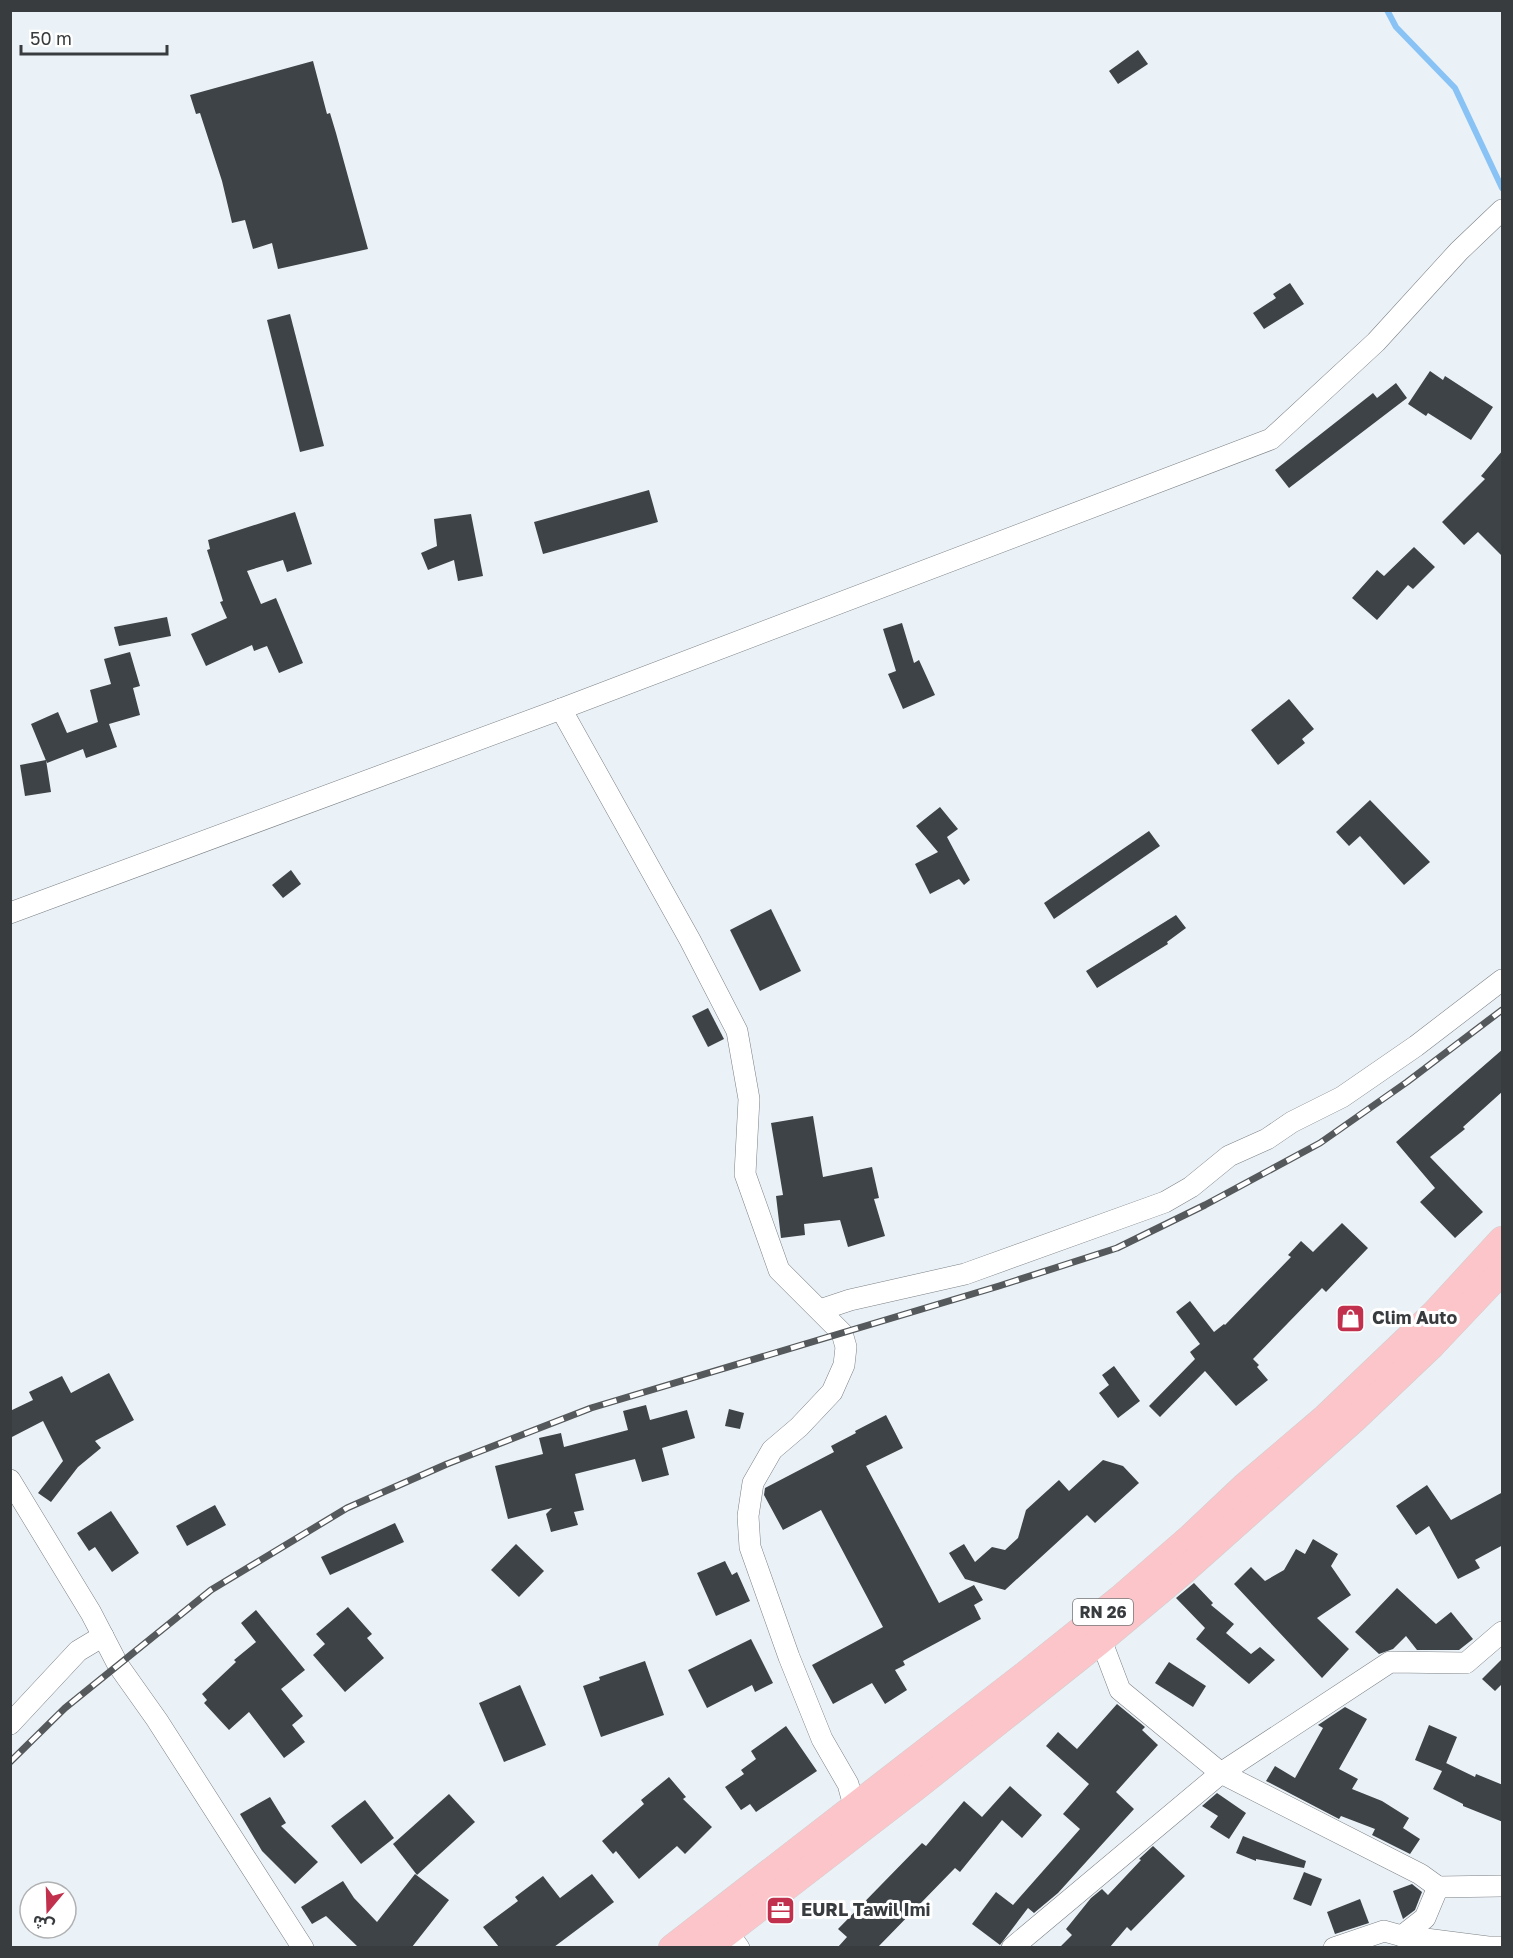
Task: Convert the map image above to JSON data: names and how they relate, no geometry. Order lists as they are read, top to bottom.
{
  "streets": {
    "main road": ["RN 26"]
  },
  "places": {
    "shop": ["Clim Auto"],
    "office": ["EURL Tawil Imi"]
  },
  "scale_bar": "50 m",
  "north": "bottom"
}
